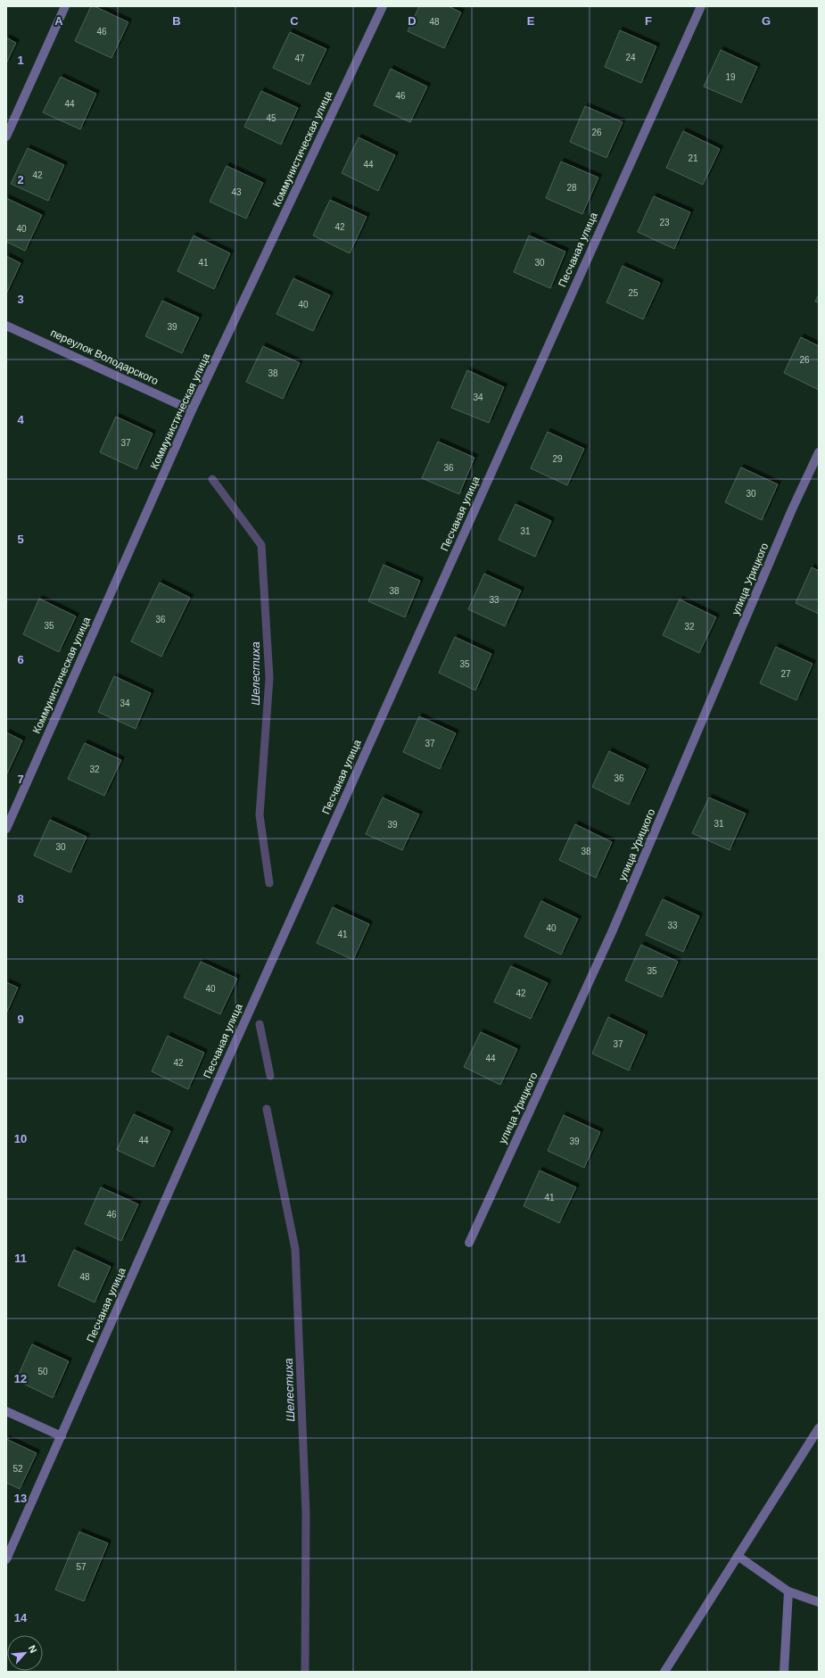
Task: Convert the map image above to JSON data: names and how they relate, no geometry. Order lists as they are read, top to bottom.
{
  "streets": {
    "street": [
      "Коммунистическая улица",
      "Песчаная улица",
      "переулок Володарского",
      "улица Урицкого"
    ]
  },
  "crossings": [
    ["Коммунистическая улица", "переулок Володарского"]
  ],
  "water": ["Шелестиха"],
  "house_numbers": [
    "48",
    "46",
    "24",
    "47",
    "19",
    "46",
    "44",
    "45",
    "26",
    "21",
    "44",
    "42",
    "28",
    "43",
    "23",
    "42",
    "40",
    "41",
    "30",
    "25",
    "40",
    "39",
    "26",
    "38",
    "34",
    "37",
    "29",
    "36",
    "30",
    "31",
    "38",
    "33",
    "36",
    "35",
    "32",
    "35",
    "27",
    "34",
    "37",
    "32",
    "36",
    "31",
    "39",
    "30",
    "38",
    "33",
    "40",
    "41",
    "35",
    "40",
    "42",
    "37",
    "44",
    "42",
    "44",
    "39",
    "41",
    "46",
    "48",
    "50",
    "52",
    "57"
  ],
  "north": "top right",
  "grid": {
    "columns": [
      "A",
      "B",
      "C",
      "D",
      "E",
      "F",
      "G"
    ],
    "rows": [
      "1",
      "2",
      "3",
      "4",
      "5",
      "6",
      "7",
      "8",
      "9",
      "10",
      "11",
      "12",
      "13",
      "14"
    ]
  }
}
